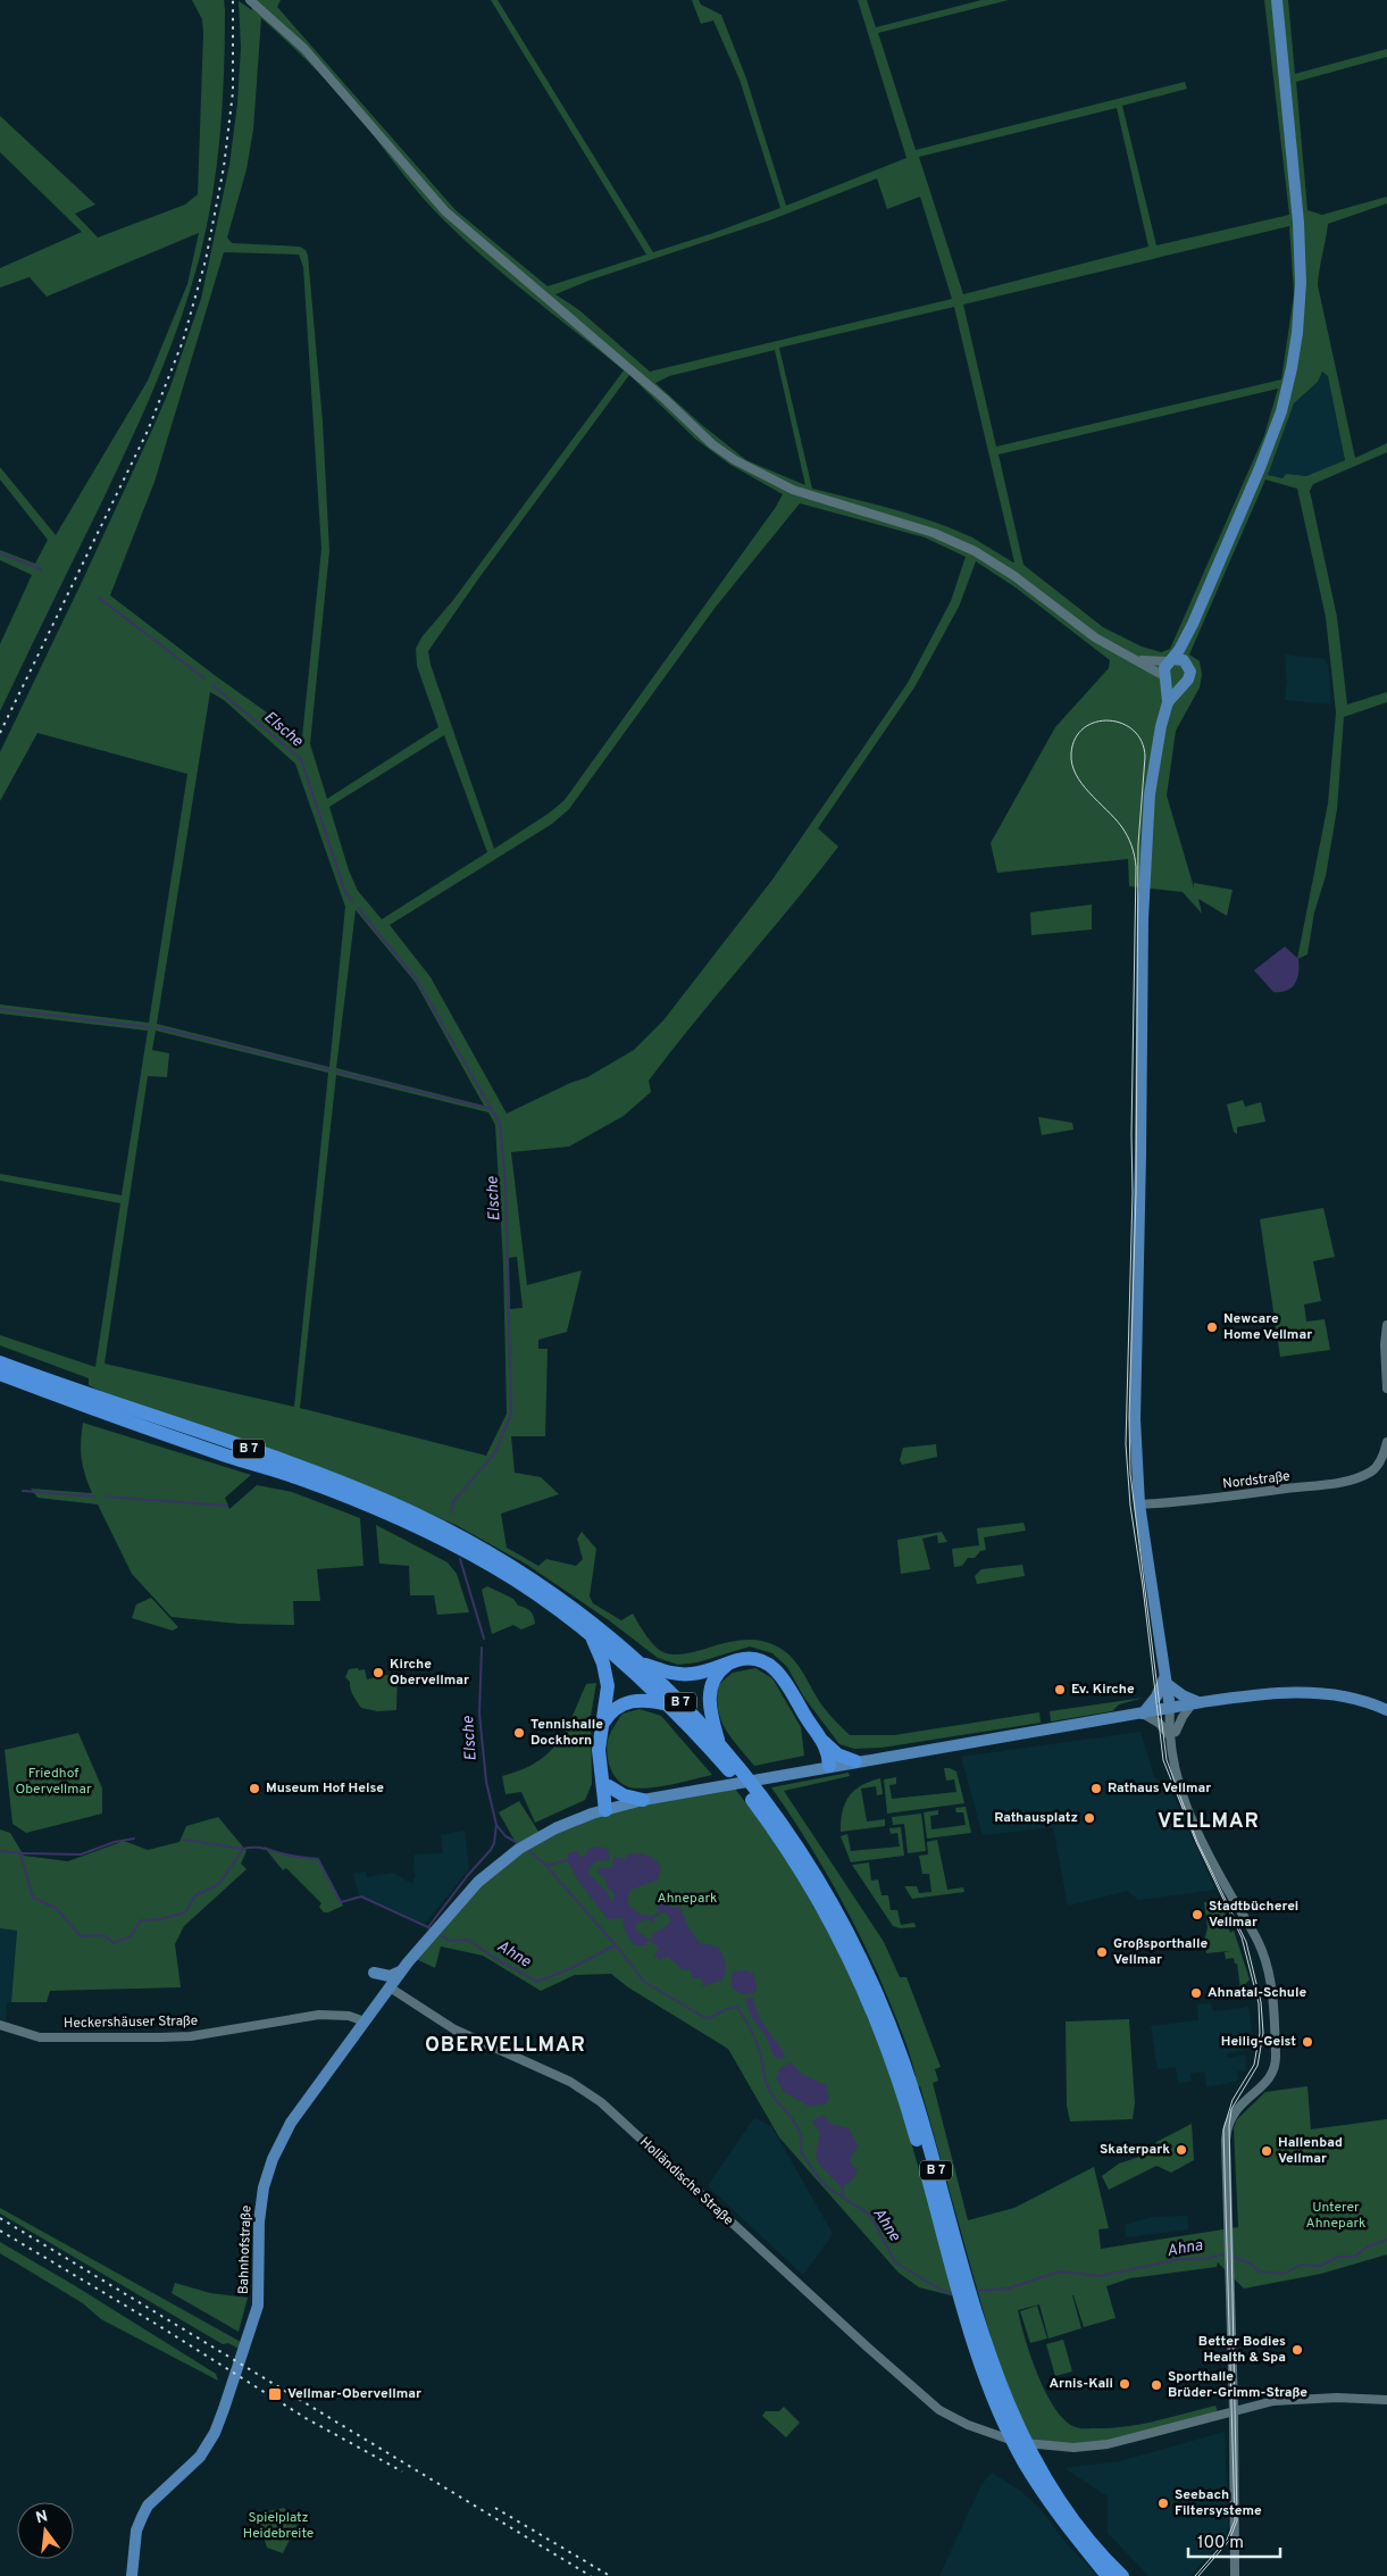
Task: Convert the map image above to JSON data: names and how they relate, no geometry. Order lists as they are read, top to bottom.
{
  "streets": {
    "highway": ["B 7"],
    "main road": ["Bahnhofstraße"],
    "street": ["Nordstraße", "Heckershäuser Straße", "Holländische Straße"]
  },
  "crossings": [
    ["Heckershäuser Straße", "Bahnhofstraße"],
    ["Holländische Straße", "Bahnhofstraße"]
  ],
  "districts": ["VELLMAR", "OBERVELLMAR"],
  "water": ["Elsche", "Ahne", "Ahna"],
  "parks": [
    "Friedhof Obervellmar",
    "Ahnepark",
    "Unterer Ahnepark",
    "Spielplatz Heidebreite"
  ],
  "places": {
    "other": [
      "Newcare Home Vellmar",
      "Kirche Obervellmar",
      "Ev. Kirche",
      "Tennishalle Dockhorn",
      "Museum Hof Helse",
      "Rathaus Vellmar",
      "Rathausplatz",
      "Stadtbücherei Vellmar",
      "Großsporthalle Vellmar",
      "Ahnatal-Schule",
      "Heilig-Geist",
      "Skaterpark",
      "Hallenbad Vellmar",
      "Better Bodies Health & Spa",
      "Arnis-Kali",
      "Sporthalle Brüder-Grimm-Straße",
      "Seebach Filtersysteme"
    ],
    "transit": ["Vellmar-Obervellmar"]
  },
  "scale_bar": "100 m",
  "north": "top"
}
